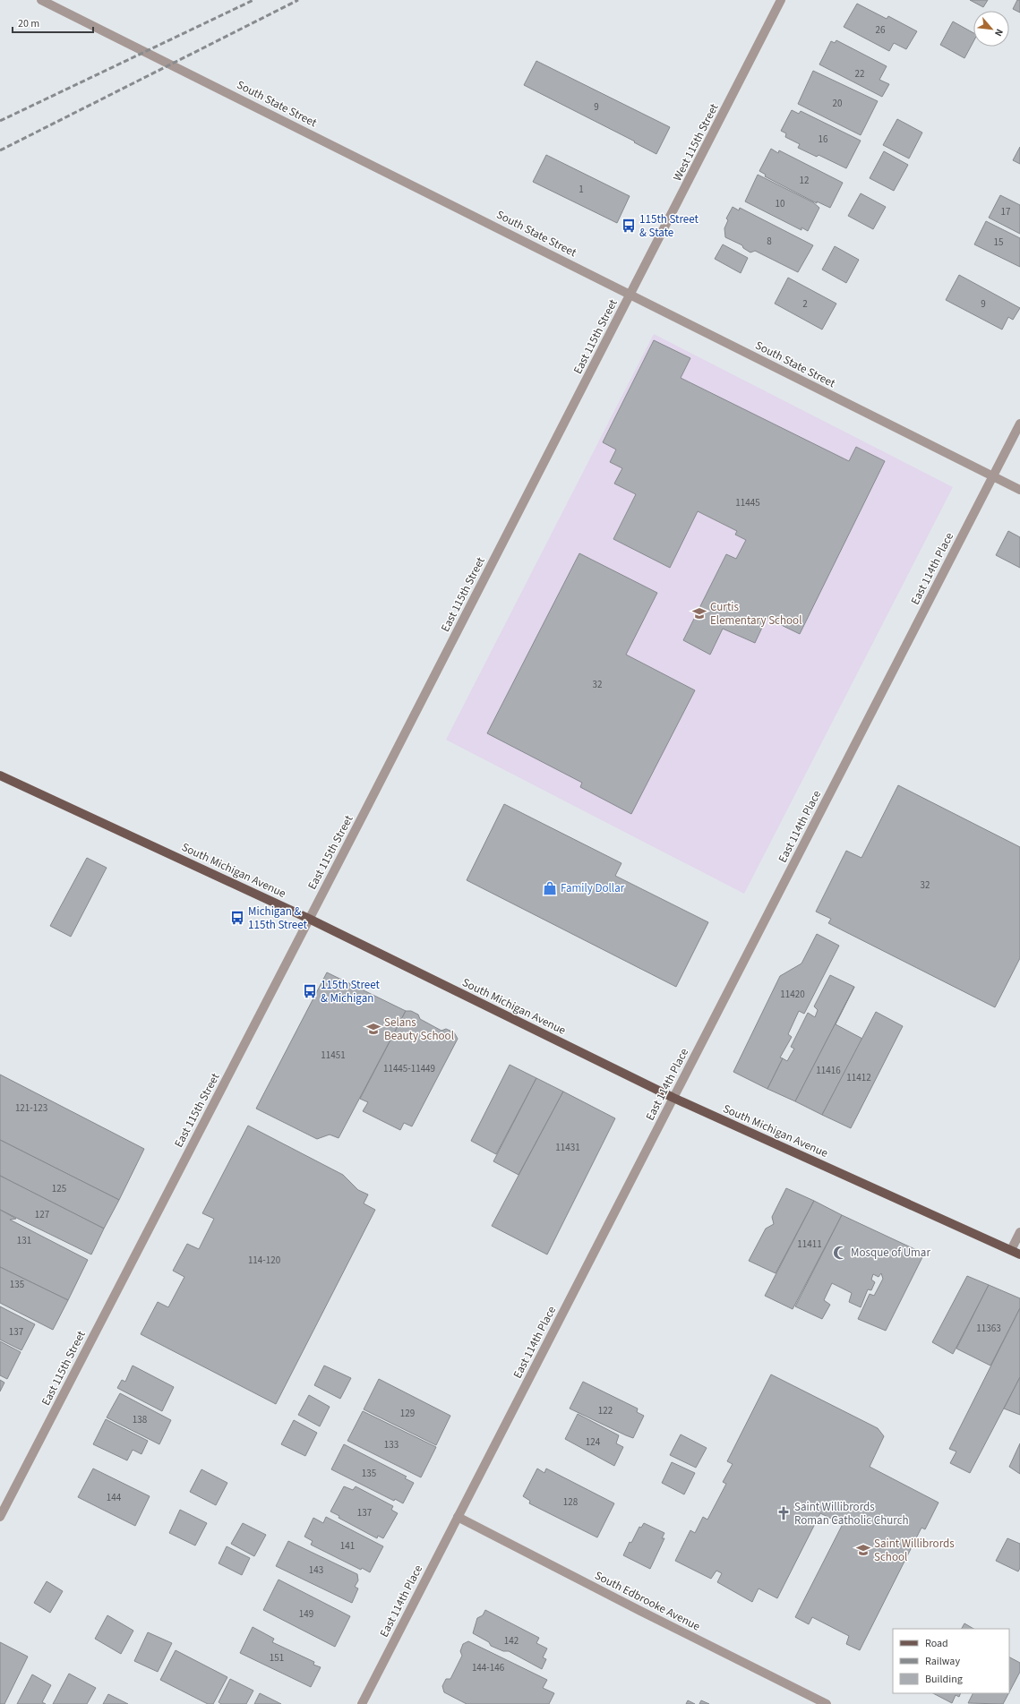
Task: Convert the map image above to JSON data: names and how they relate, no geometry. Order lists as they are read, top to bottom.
{
  "streets": {
    "main road": ["South Michigan Avenue"],
    "street": [
      "South State Street",
      "West 115th Street",
      "East 115th Street",
      "East 114th Place",
      "South Edbrooke Avenue"
    ]
  },
  "crossings": [
    ["South State Street", "West 115th Street"],
    ["South State Street", "East 115th Street"],
    ["South State Street", "East 114th Place"],
    ["West 115th Street", "East 115th Street"],
    ["East 115th Street", "South Michigan Avenue"],
    ["East 114th Place", "South Michigan Avenue"],
    ["East 114th Place", "South Edbrooke Avenue"]
  ],
  "places": {
    "bus stop": ["115th Street & State", "Michigan & 115th Street", "115th Street & Michigan"],
    "school or university": ["Curtis Elementary School", "Selans Beauty School", "Saint Willibrords School"],
    "shop": ["Family Dollar"],
    "mosque": ["Mosque of Umar"],
    "church": ["Saint Willibrords Roman Catholic Church"]
  },
  "house_numbers": [
    "26",
    "22",
    "20",
    "9",
    "16",
    "12",
    "1",
    "10",
    "17",
    "8",
    "15",
    "2",
    "9",
    "11445",
    "32",
    "32",
    "11420",
    "11451",
    "11445-11449",
    "11416",
    "11412",
    "121-123",
    "11431",
    "125",
    "127",
    "131",
    "11411",
    "114-120",
    "135",
    "11363",
    "137",
    "122",
    "129",
    "138",
    "124",
    "133",
    "135",
    "144",
    "128",
    "137",
    "141",
    "143",
    "149",
    "142",
    "151",
    "144-146"
  ],
  "legend": ["Road", "Railway", "Building"],
  "scale_bar": "20 m",
  "north": "bottom right"
}
